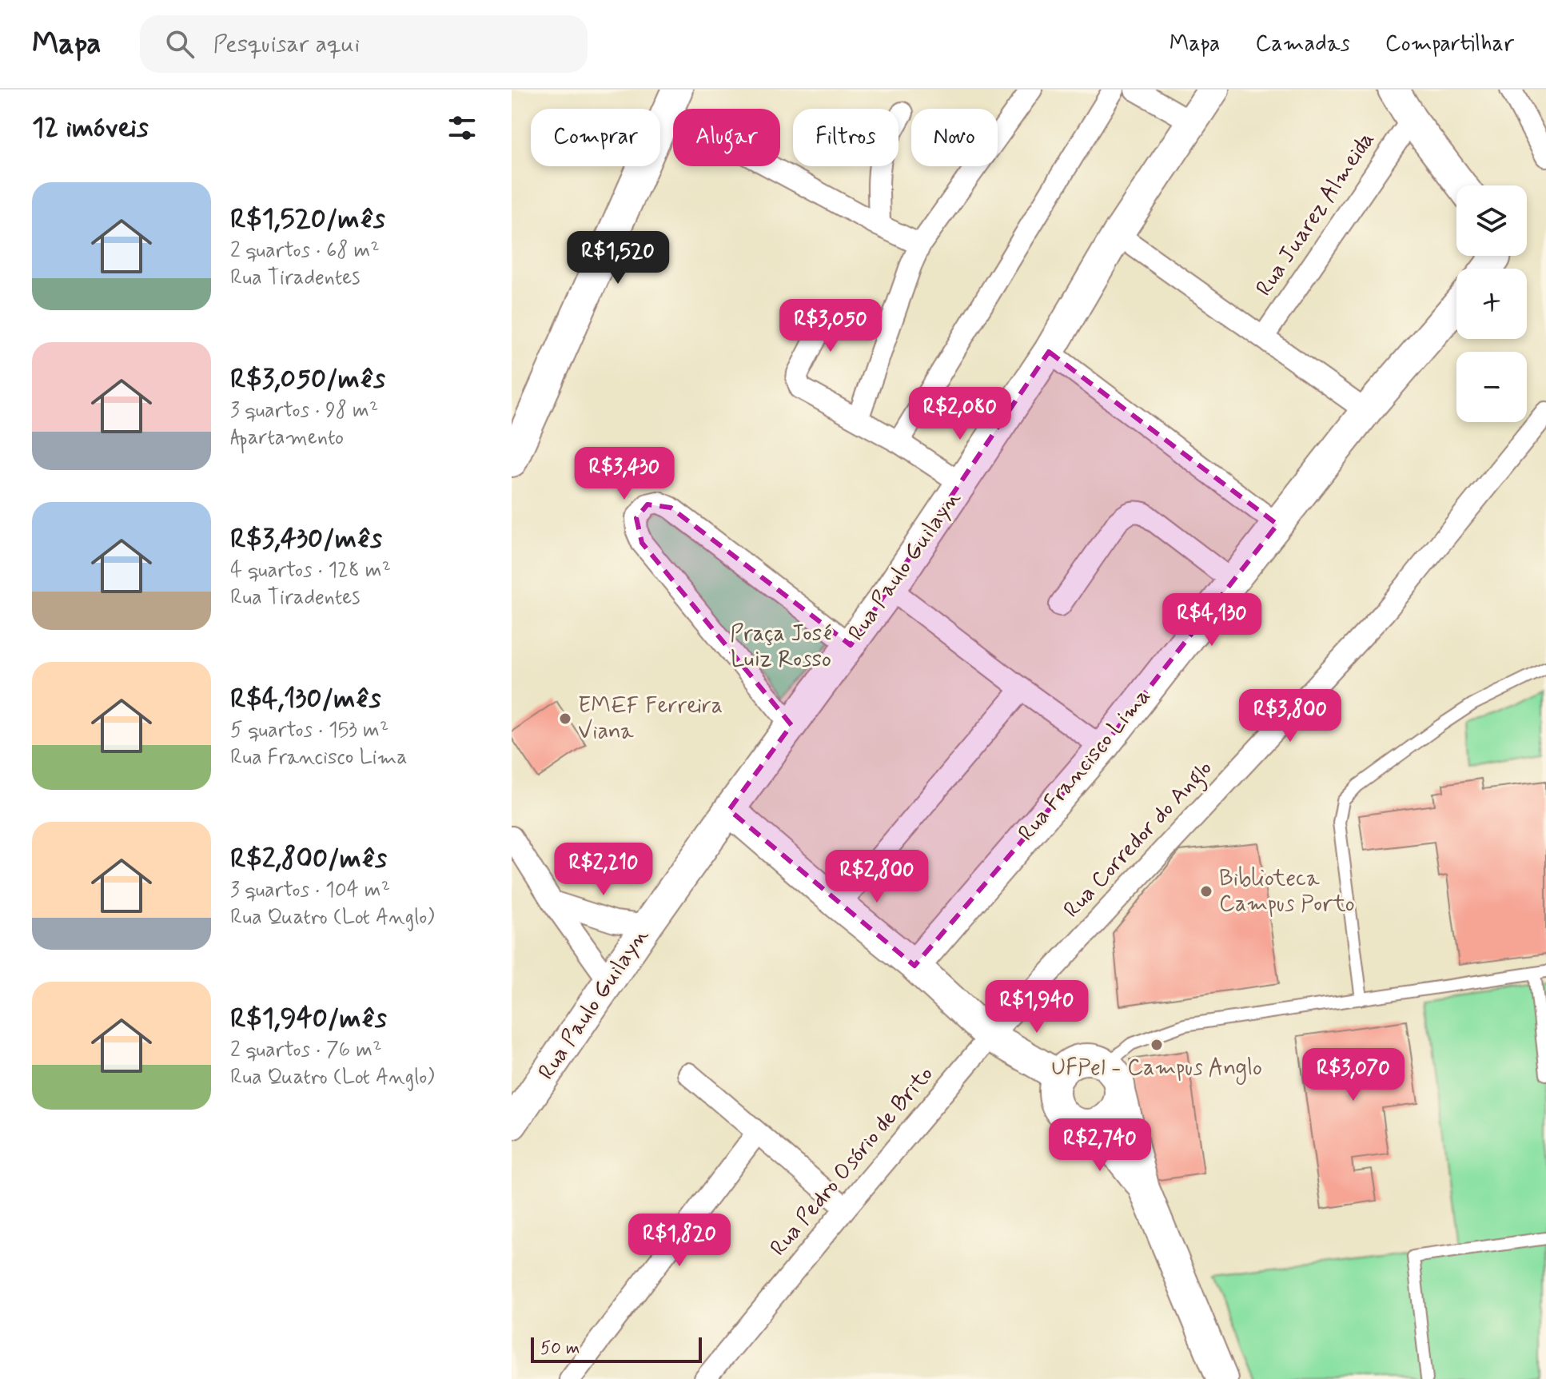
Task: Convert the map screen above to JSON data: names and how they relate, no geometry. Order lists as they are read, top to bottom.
{
  "streets": {
    "street": [
      "Rua Juarez Almeida",
      "Rua Paulo Guilayn",
      "Rua Francisco Lima",
      "Rua Corredor do Anglo",
      "Rua Pedro Osório de Brito"
    ]
  },
  "crossings": [
    ["Rua Corredor do Anglo", "Rua Pedro Osório de Brito"]
  ],
  "parks": ["Praça José Luiz Rosso"],
  "places": ["EMEF Ferreira Viana", "Biblioteca Campus Porto", "UFPel - Campus Anglo"],
  "scale_bar": "50 m",
  "page": {
    "header": "Mapa",
    "search": "Pesquisar aqui",
    "nav": ["Mapa", "Camadas", "Compartilhar"],
    "heading": "12 imóveis",
    "chip": [
      "Comprar",
      "Alugar",
      "Filtros",
      "Novo"
    ],
    "list": [
      {
        "name": "R$1,520/mês",
        "note": "2 quartos · 68 m² · Rua Tiradentes"
      },
      {
        "name": "R$3,050/mês",
        "note": "3 quartos · 98 m² · Apartamento"
      },
      {
        "name": "R$3,430/mês",
        "note": "4 quartos · 128 m² · Rua Tiradentes"
      },
      {
        "name": "R$4,130/mês",
        "note": "5 quartos · 153 m² · Rua Francisco Lima"
      },
      {
        "name": "R$2,800/mês",
        "note": "3 quartos · 104 m² · Rua Quatro (Lot Anglo)"
      },
      {
        "name": "R$1,940/mês",
        "note": "2 quartos · 76 m² · Rua Quatro (Lot Anglo)"
      }
    ],
    "map_buttons": ["+", "−"],
    "price": [
      "R$1,520",
      "R$3,050",
      "R$2,080",
      "R$3,430",
      "R$4,130",
      "R$3,800",
      "R$2,210",
      "R$2,800",
      "R$1,940",
      "R$3,070",
      "R$2,740",
      "R$1,820"
    ],
    "scale": "50 m"
  }
}
